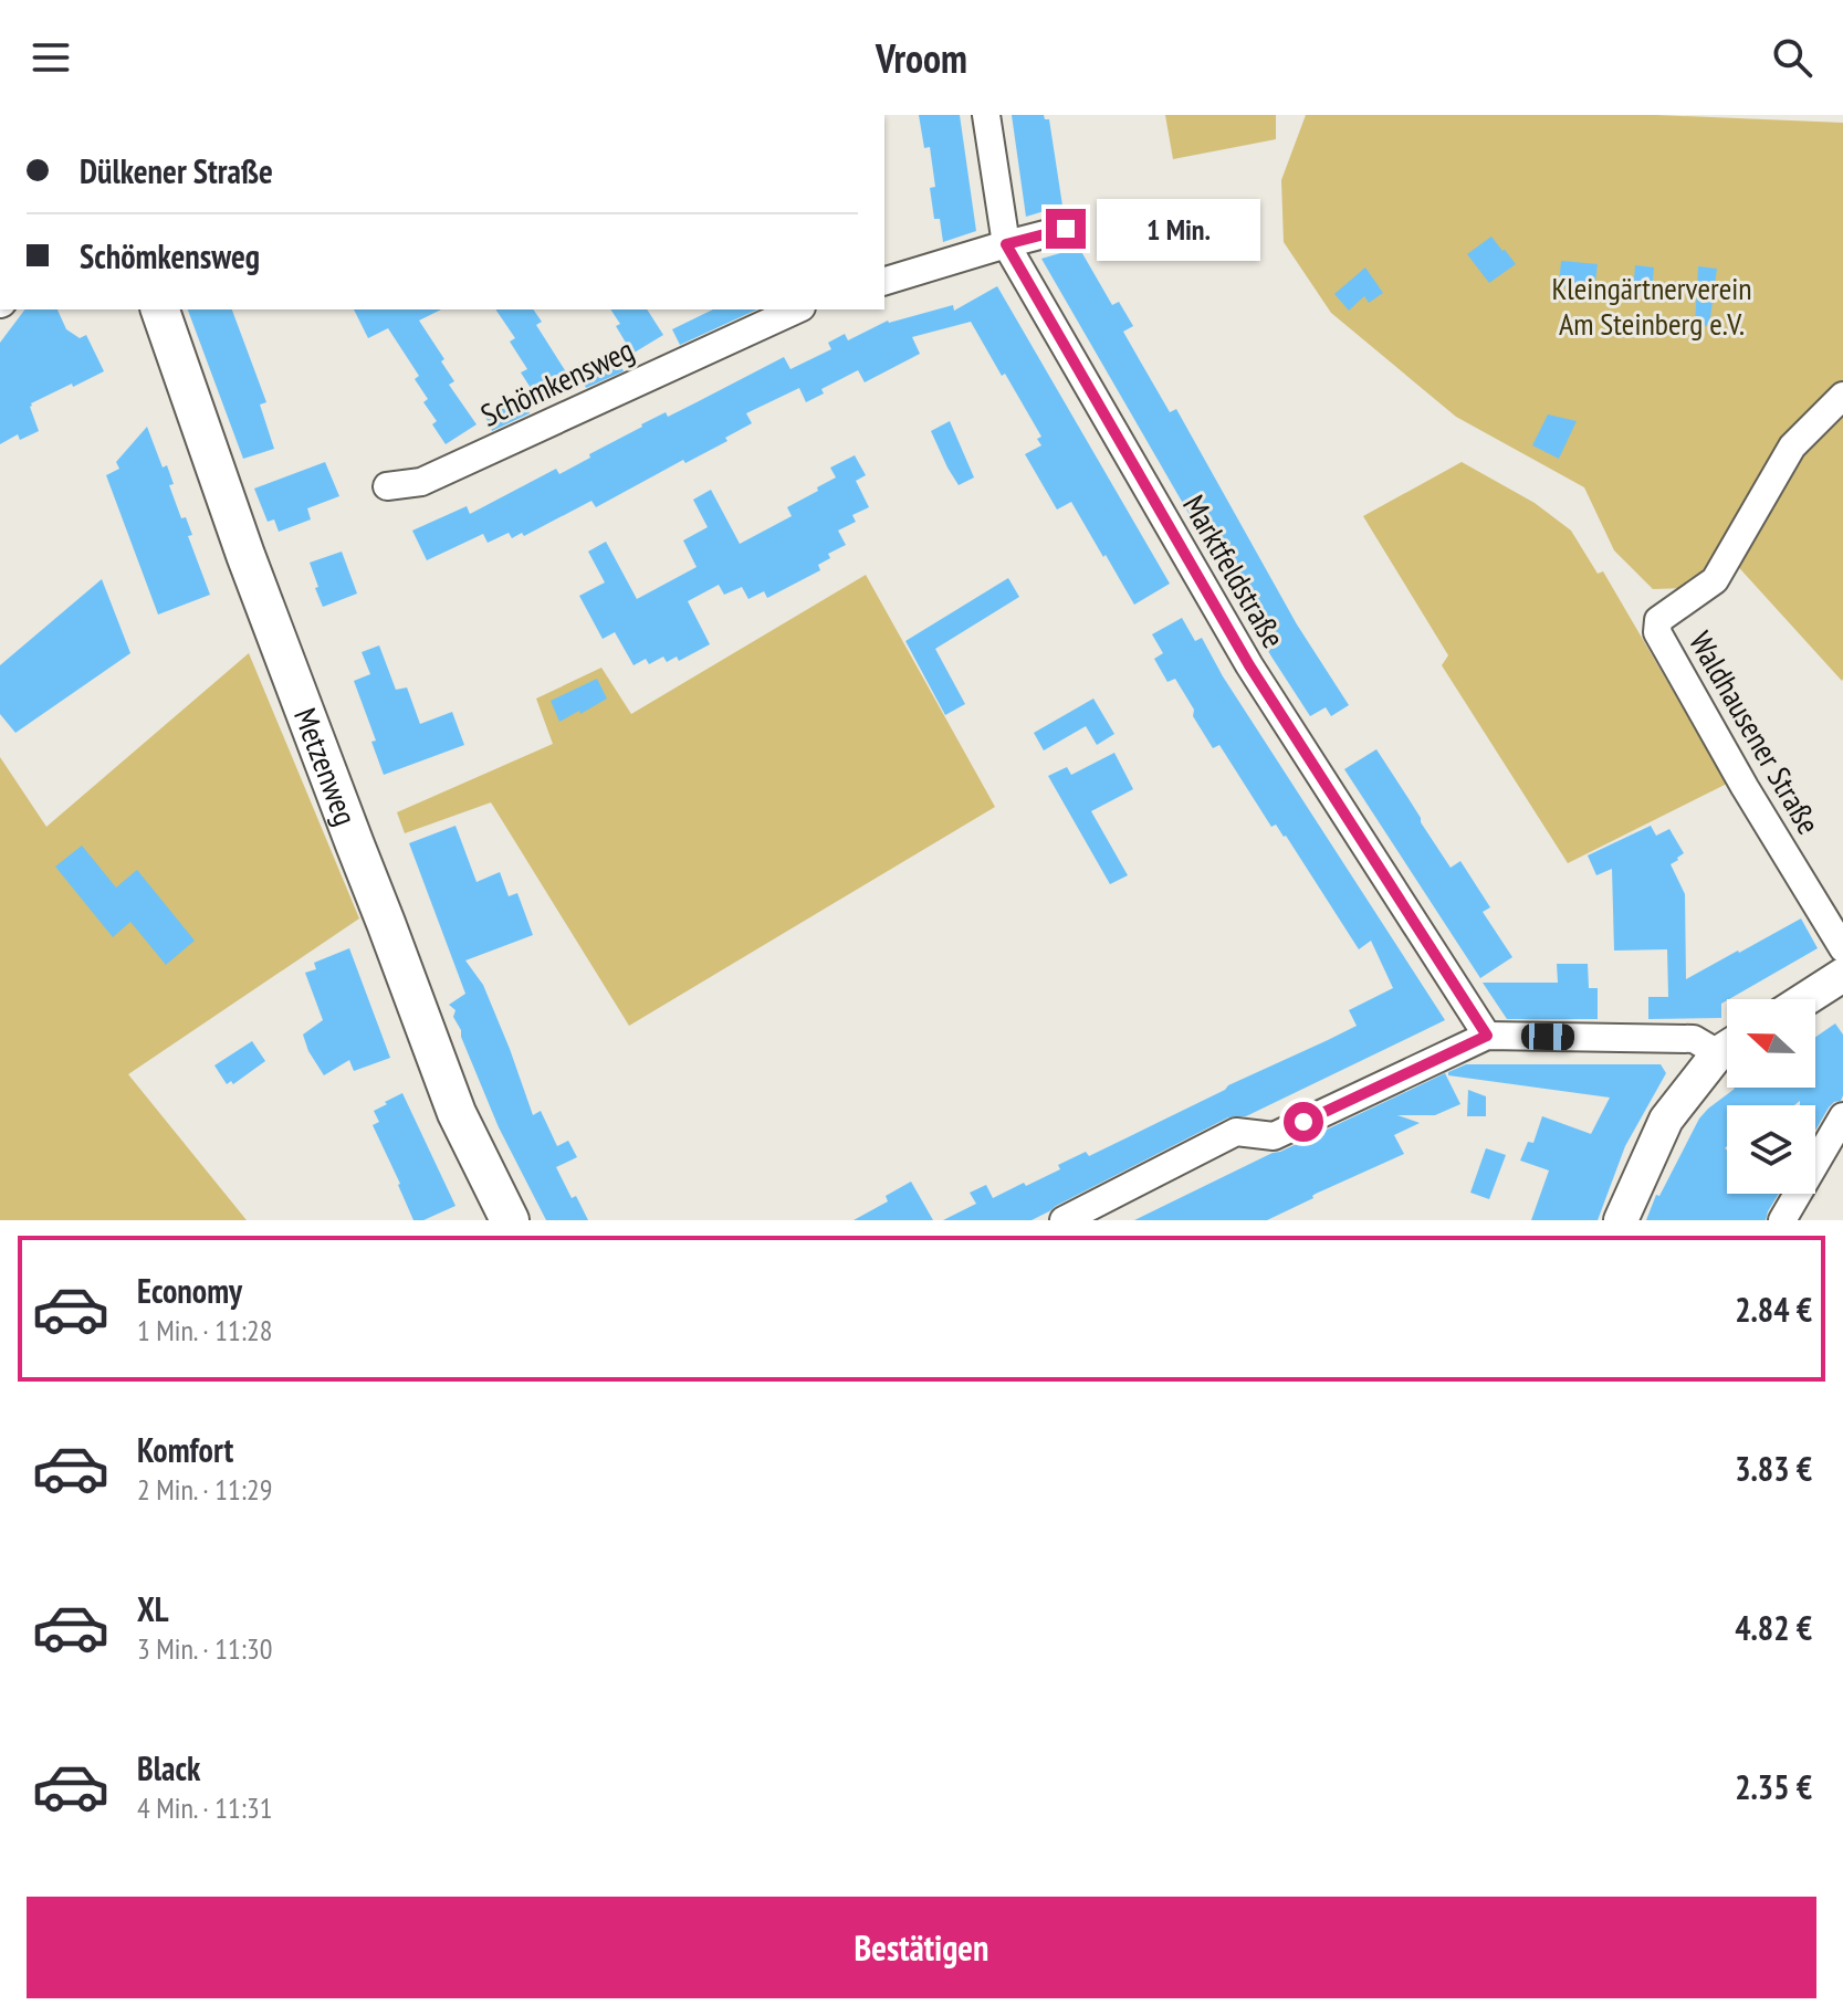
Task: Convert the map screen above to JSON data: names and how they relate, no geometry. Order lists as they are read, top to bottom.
{
  "streets": {
    "main road": ["Metzenweg"],
    "street": ["Schömkensweg", "Marktfeldstraße", "Waldhausener Straße"]
  },
  "parks": ["Kleingärtnerverein Am Steinberg e.V."],
  "north": "left",
  "page": {
    "header": "Vroom",
    "banner": ["Dülkener Straße", "Schömkensweg"],
    "bubble": "1 Min.",
    "list": [
      {
        "name": "Economy",
        "note": "1 Min. · 11:28",
        "value": "2.84 €"
      },
      {
        "name": "Komfort",
        "note": "2 Min. · 11:29",
        "value": "3.83 €"
      },
      {
        "name": "XL",
        "note": "3 Min. · 11:30",
        "value": "4.82 €"
      },
      {
        "name": "Black",
        "note": "4 Min. · 11:31",
        "value": "2.35 €"
      }
    ],
    "buttons": "Bestätigen"
  }
}
